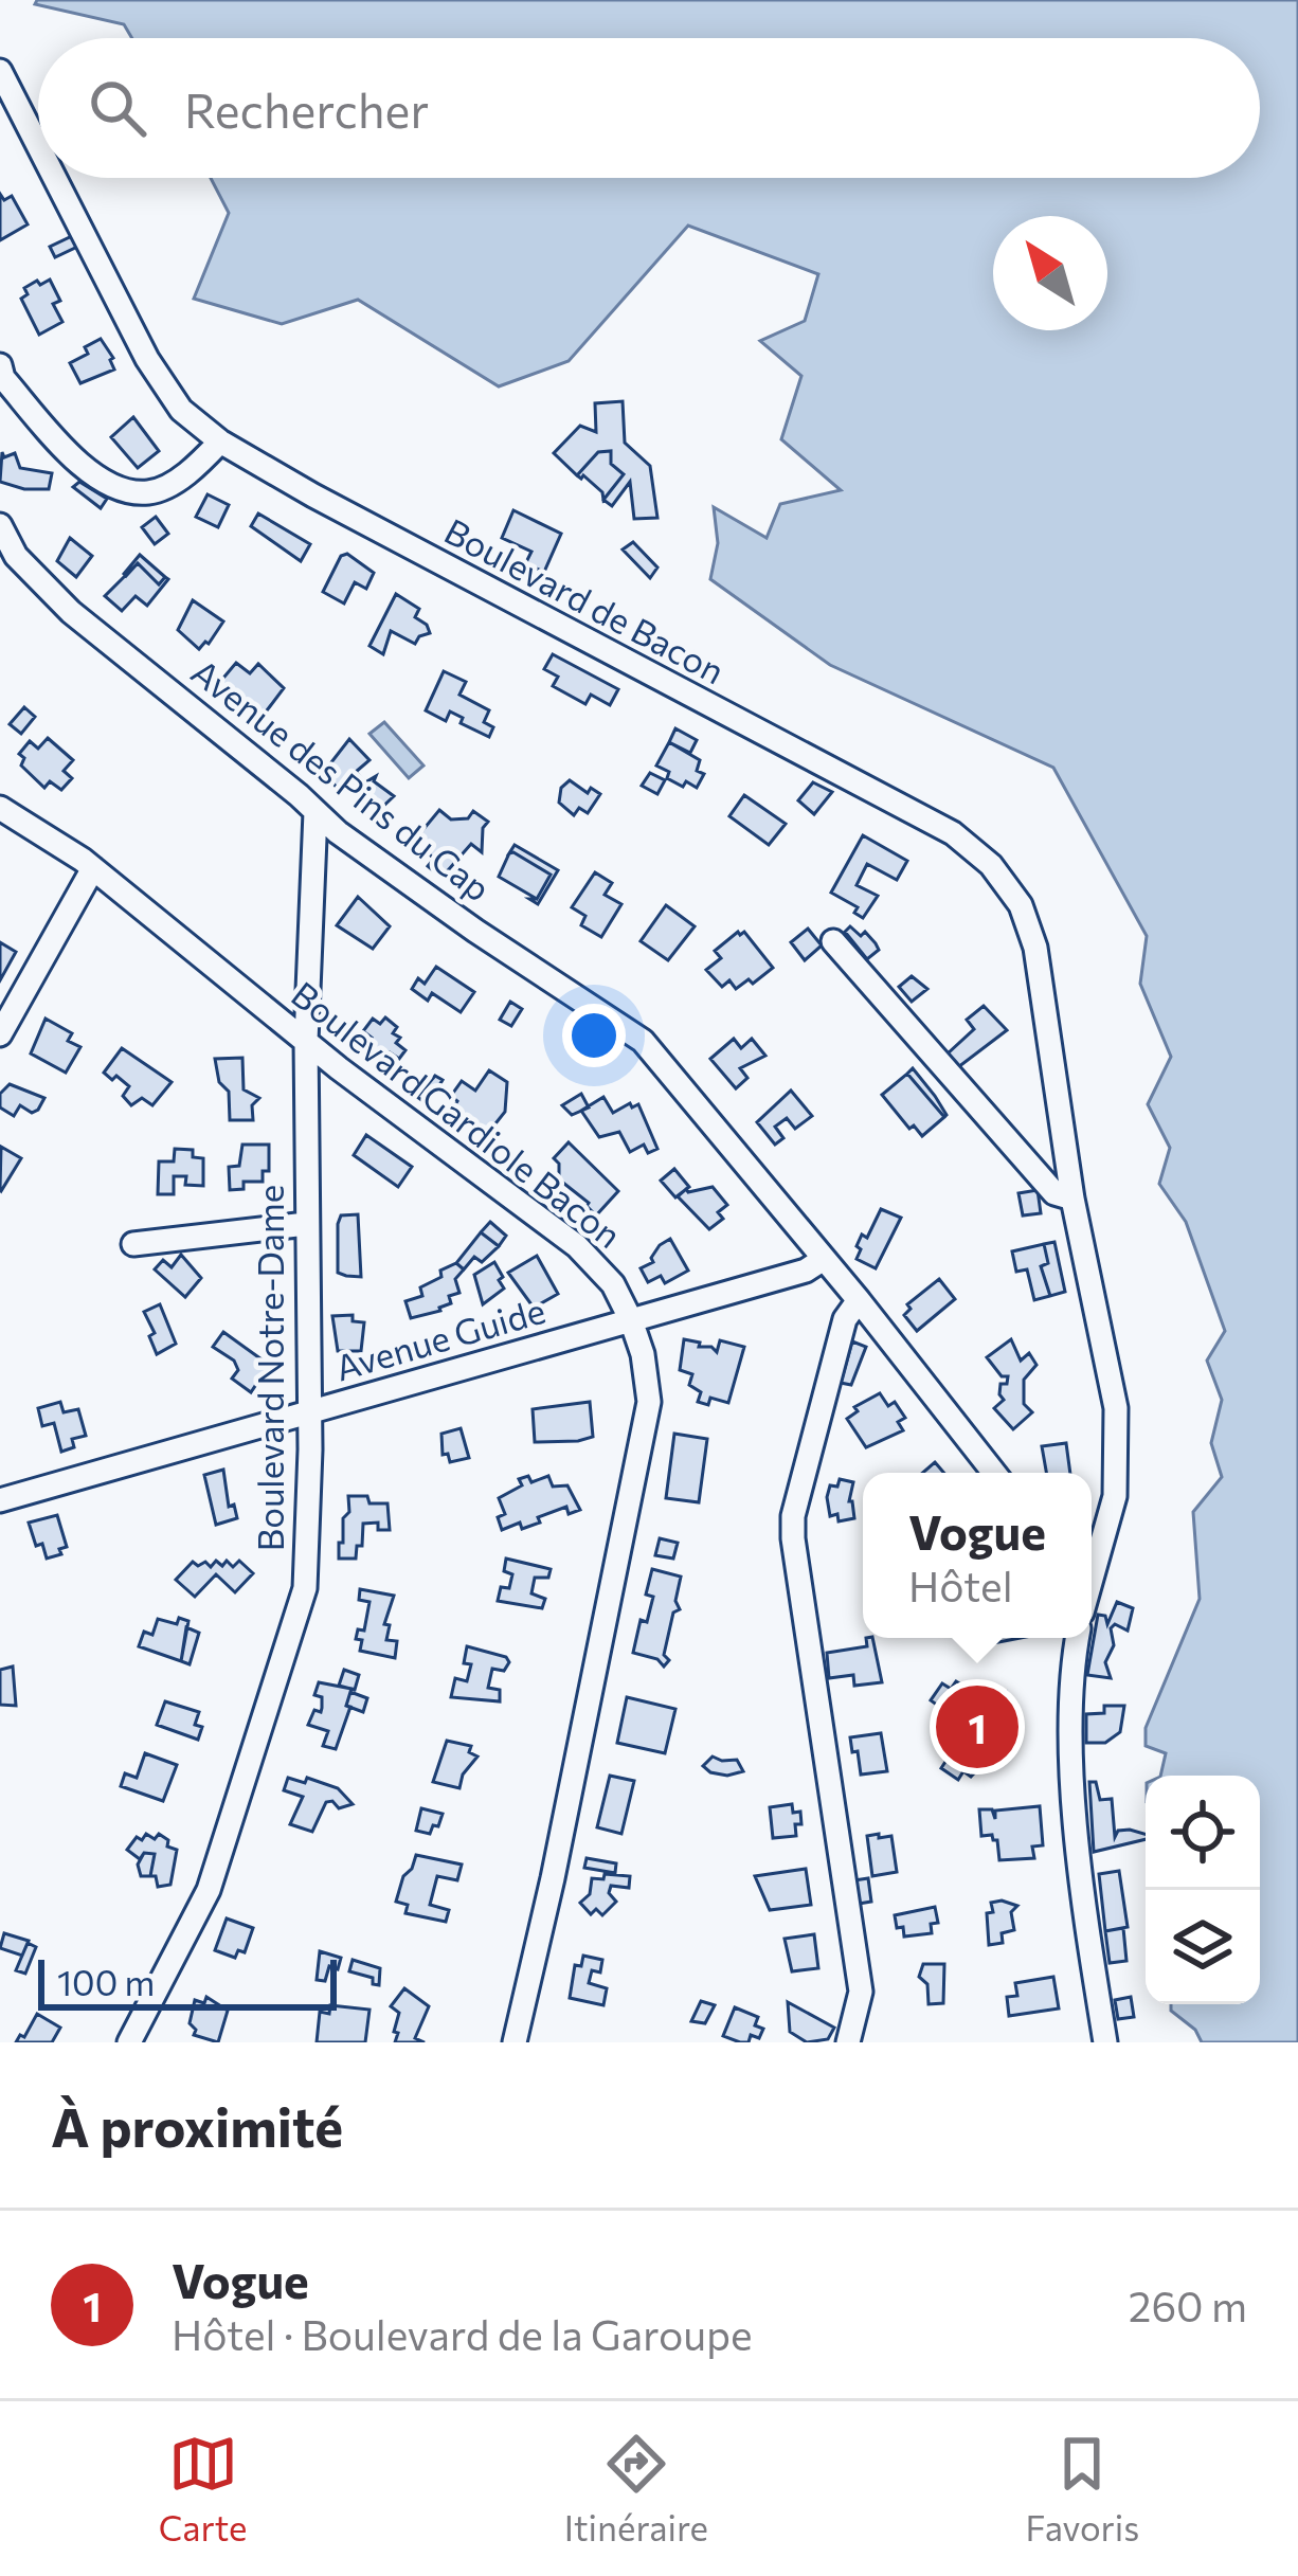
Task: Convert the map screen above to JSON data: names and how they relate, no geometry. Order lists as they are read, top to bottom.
{
  "streets": {
    "street": [
      "Boulevard de Bacon",
      "Avenue des Pins du Cap",
      "Boulevard Gardiole Bacon",
      "Avenue Guide",
      "Boulevard Notre-Dame"
    ]
  },
  "crossings": [
    ["Avenue des Pins du Cap", "Avenue Guide"],
    ["Avenue des Pins du Cap", "Boulevard Notre-Dame"],
    ["Boulevard Gardiole Bacon", "Avenue Guide"],
    ["Boulevard Gardiole Bacon", "Boulevard Notre-Dame"],
    ["Avenue Guide", "Boulevard Notre-Dame"]
  ],
  "scale_bar": "100 m",
  "north": "top left",
  "page": {
    "search": "Rechercher",
    "popup": ["Vogue", "Hôtel"],
    "pins": "1",
    "scale": "100 m",
    "heading": "À proximité",
    "list": [
      {
        "mark": "1",
        "name": "Vogue",
        "note": "Hôtel · Boulevard de la Garoupe",
        "value": "260 m"
      }
    ],
    "nav": ["Carte", "Itinéraire", "Favoris"]
  }
}
